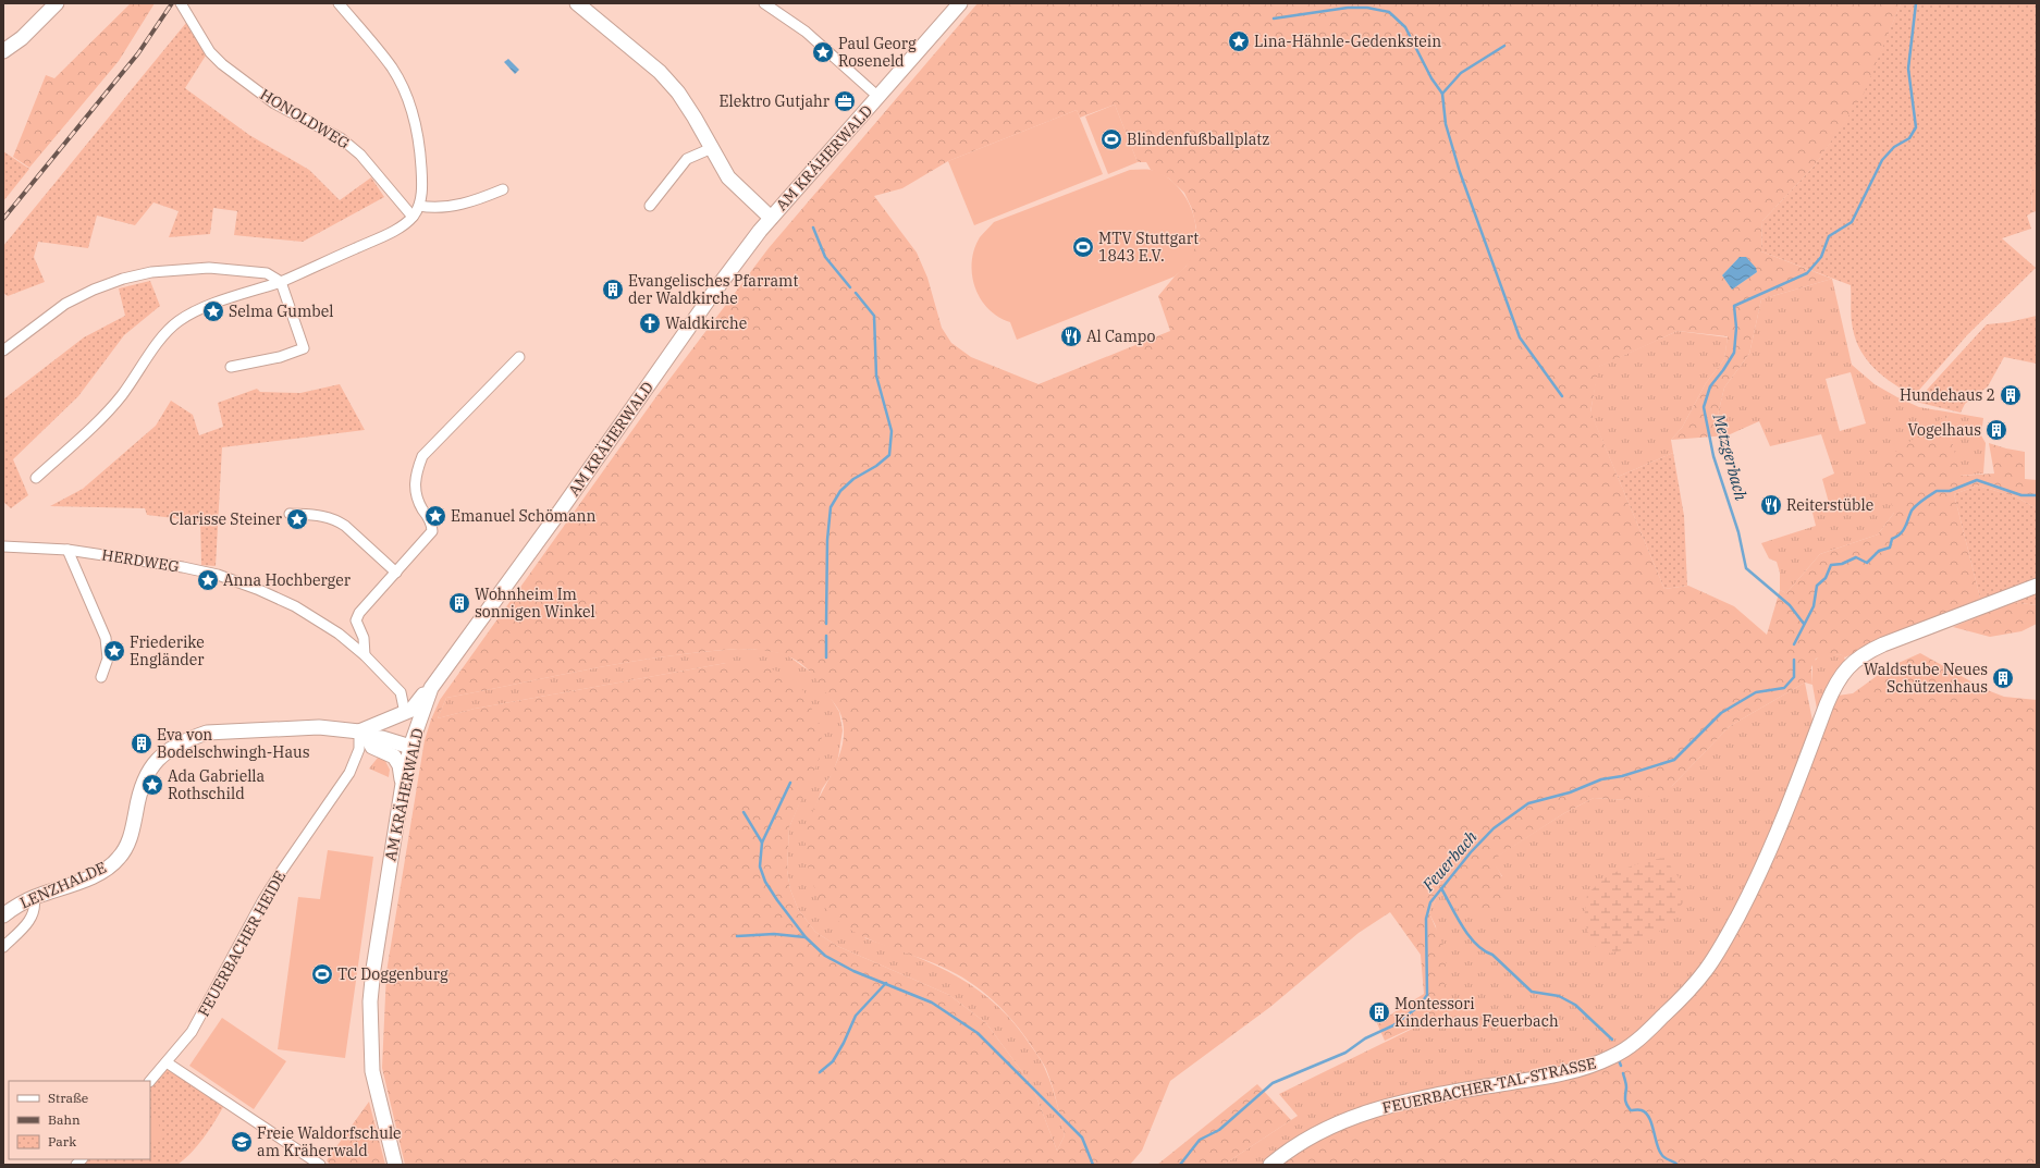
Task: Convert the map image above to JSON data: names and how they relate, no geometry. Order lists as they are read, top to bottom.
{
  "streets": {
    "main road": ["AM KRÄHERWALD", "LENZHALDE", "FEUERBACHER-TAL-STRASSE"],
    "street": ["HONOLDWEG", "HERDWEG", "FEUERBACHER HEIDE"]
  },
  "crossings": [
    ["AM KRÄHERWALD", "LENZHALDE"],
    ["HERDWEG", "LENZHALDE"],
    ["LENZHALDE", "FEUERBACHER HEIDE"]
  ],
  "water": ["Metzgerbach", "Feuerbach"],
  "places": {
    "place": [
      "Lina-Hähnle-Gedenkstein",
      "Paul Georg Roseneld",
      "Selma Gumbel",
      "Emanuel Schömann",
      "Clarisse Steiner",
      "Anna Hochberger",
      "Friederike Engländer",
      "Ada Gabriella Rothschild"
    ],
    "office": ["Elektro Gutjahr"],
    "sports": ["Blindenfußballplatz", "MTV Stuttgart 1843 E.V.", "TC Doggenburg"],
    "building": [
      "Evangelisches Pfarramt der Waldkirche",
      "Hundehaus 2",
      "Vogelhaus",
      "Wohnheim Im sonnigen Winkel",
      "Waldstube Neues Schützenhaus",
      "Eva von Bodelschwingh-Haus",
      "Montessori Kinderhaus Feuerbach"
    ],
    "church": ["Waldkirche"],
    "restaurant": ["Al Campo", "Reiterstüble"],
    "school or university": ["Freie Waldorfschule am Kräherwald"]
  },
  "legend": ["Straße", "Bahn", "Park"]
}
